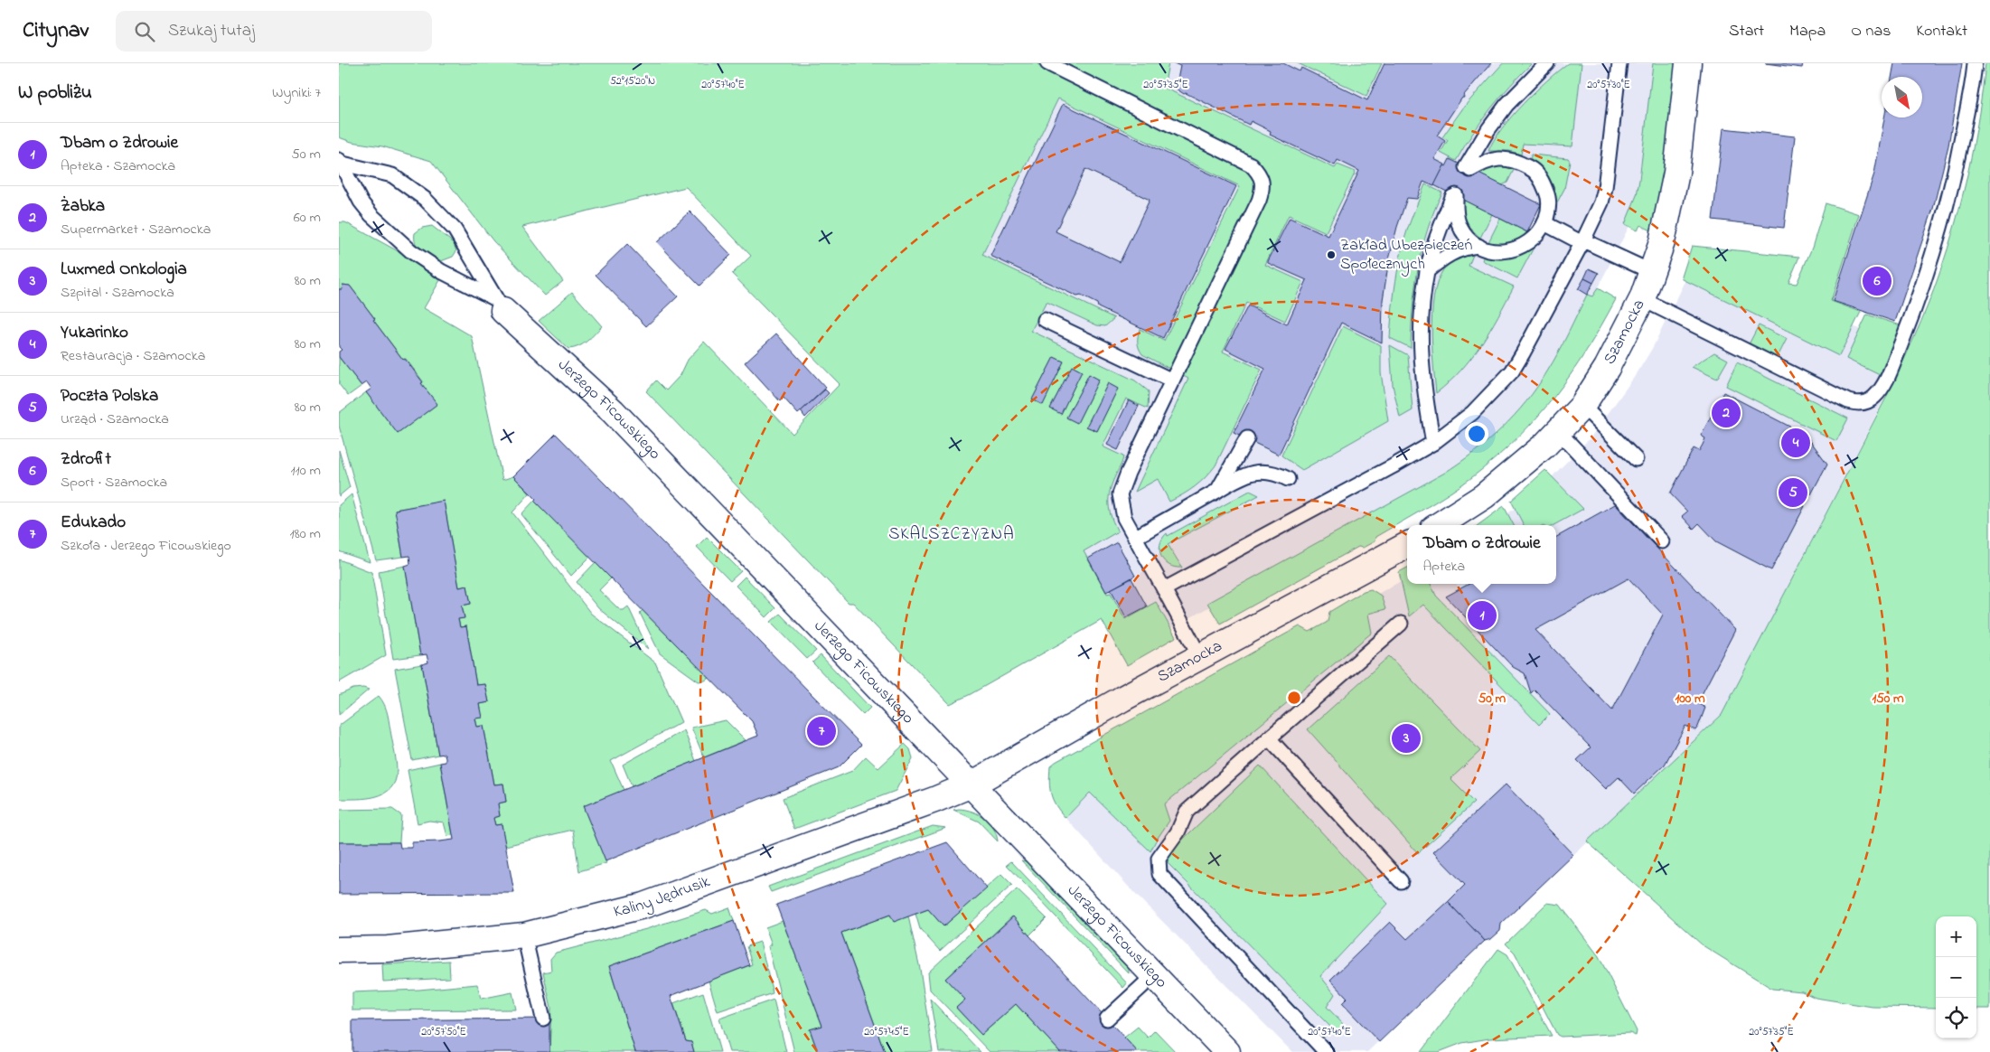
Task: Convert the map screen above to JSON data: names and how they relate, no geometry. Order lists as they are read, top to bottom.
{
  "streets": {
    "street": ["Szamocka", "Jerzego Ficowskiego", "Kaliny Jędrusik"]
  },
  "crossings": [
    ["Szamocka", "Jerzego Ficowskiego"],
    ["Szamocka", "Kaliny Jędrusik"],
    ["Jerzego Ficowskiego", "Kaliny Jędrusik"]
  ],
  "districts": ["SKALSZCZYZNA"],
  "places": ["Zakład Ubezpieczeń Społecznych"],
  "north": "bottom right",
  "page": {
    "header": "Citynav",
    "search": "Szukaj tutaj",
    "nav": [
      "Start",
      "Mapa",
      "O nas",
      "Kontakt"
    ],
    "heading": ["W pobliżu", "Wyniki: 7"],
    "list": [
      {
        "mark": "1",
        "name": "Dbam o Zdrowie",
        "note": "Apteka · Szamocka",
        "value": "50 m"
      },
      {
        "mark": "2",
        "name": "Żabka",
        "note": "Supermarket · Szamocka",
        "value": "60 m"
      },
      {
        "mark": "3",
        "name": "Luxmed Onkologia",
        "note": "Szpital · Szamocka",
        "value": "80 m"
      },
      {
        "mark": "4",
        "name": "Yukarinko",
        "note": "Restauracja · Szamocka",
        "value": "80 m"
      },
      {
        "mark": "5",
        "name": "Poczta Polska",
        "note": "Urząd · Szamocka",
        "value": "80 m"
      },
      {
        "mark": "6",
        "name": "Zdrofit",
        "note": "Sport · Szamocka",
        "value": "110 m"
      },
      {
        "mark": "7",
        "name": "Edukado",
        "note": "Szkoła · Jerzego Ficowskiego",
        "value": "180 m"
      }
    ],
    "pins": [
      "6",
      "2",
      "4",
      "5",
      "1",
      "7",
      "3"
    ],
    "popup": ["Dbam o Zdrowie", "Apteka"],
    "map_buttons": ["+", "−"]
  },
  "coordinates": [
    "52°15'20\"N",
    "20°57'40\"E",
    "20°57'35\"E",
    "20°57'30\"E",
    "20°57'50\"E",
    "20°57'45\"E"
  ],
  "rings": ["50 m", "100 m", "150 m"]
}
